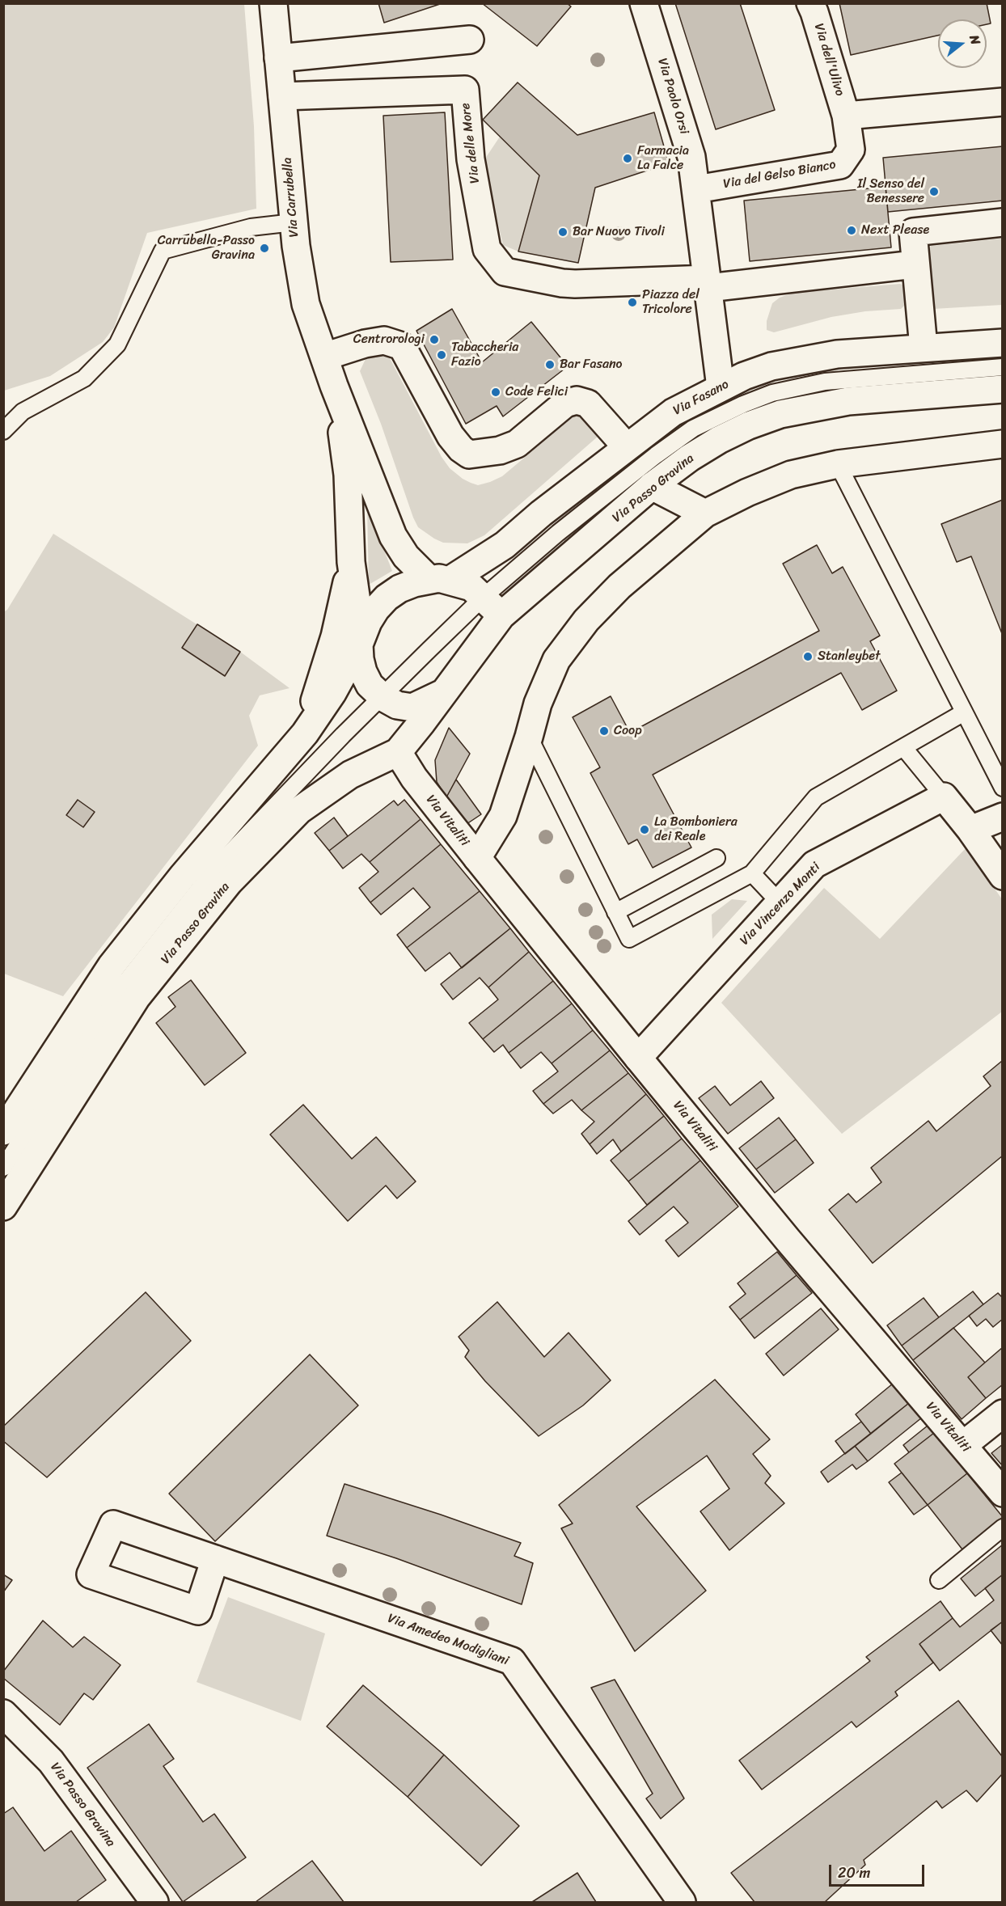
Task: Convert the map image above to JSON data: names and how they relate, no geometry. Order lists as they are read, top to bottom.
{
  "streets": {
    "street": [
      "Via dell'Ulivo",
      "Via Paolo Orsi",
      "Via delle More",
      "Via del Gelso Bianco",
      "Via Carrubella",
      "Via Fasano",
      "Via Passo Gravina",
      "Via Vitaliti",
      "Via Vincenzo Monti",
      "Via Amedeo Modigliani"
    ]
  },
  "crossings": [
    ["Via dell'Ulivo", "Via del Gelso Bianco"],
    ["Via Paolo Orsi", "Via delle More"],
    ["Via Paolo Orsi", "Via del Gelso Bianco"],
    ["Via Paolo Orsi", "Via Fasano"],
    ["Via delle More", "Via Carrubella"],
    ["Via Passo Gravina", "Via Vitaliti"],
    ["Via Vitaliti", "Via Vincenzo Monti"]
  ],
  "places": [
    "Farmacia La Falce",
    "Il Senso del Benessere",
    "Next Please",
    "Bar Nuovo Tivoli",
    "Carrubella-Passo Gravina",
    "Piazza del Tricolore",
    "Centrorologi",
    "Tabaccheria Fazio",
    "Bar Fasano",
    "Code Felici",
    "Stanleybet",
    "Coop",
    "La Bomboniera dei Reale"
  ],
  "scale_bar": "20 m",
  "north": "right"
}
